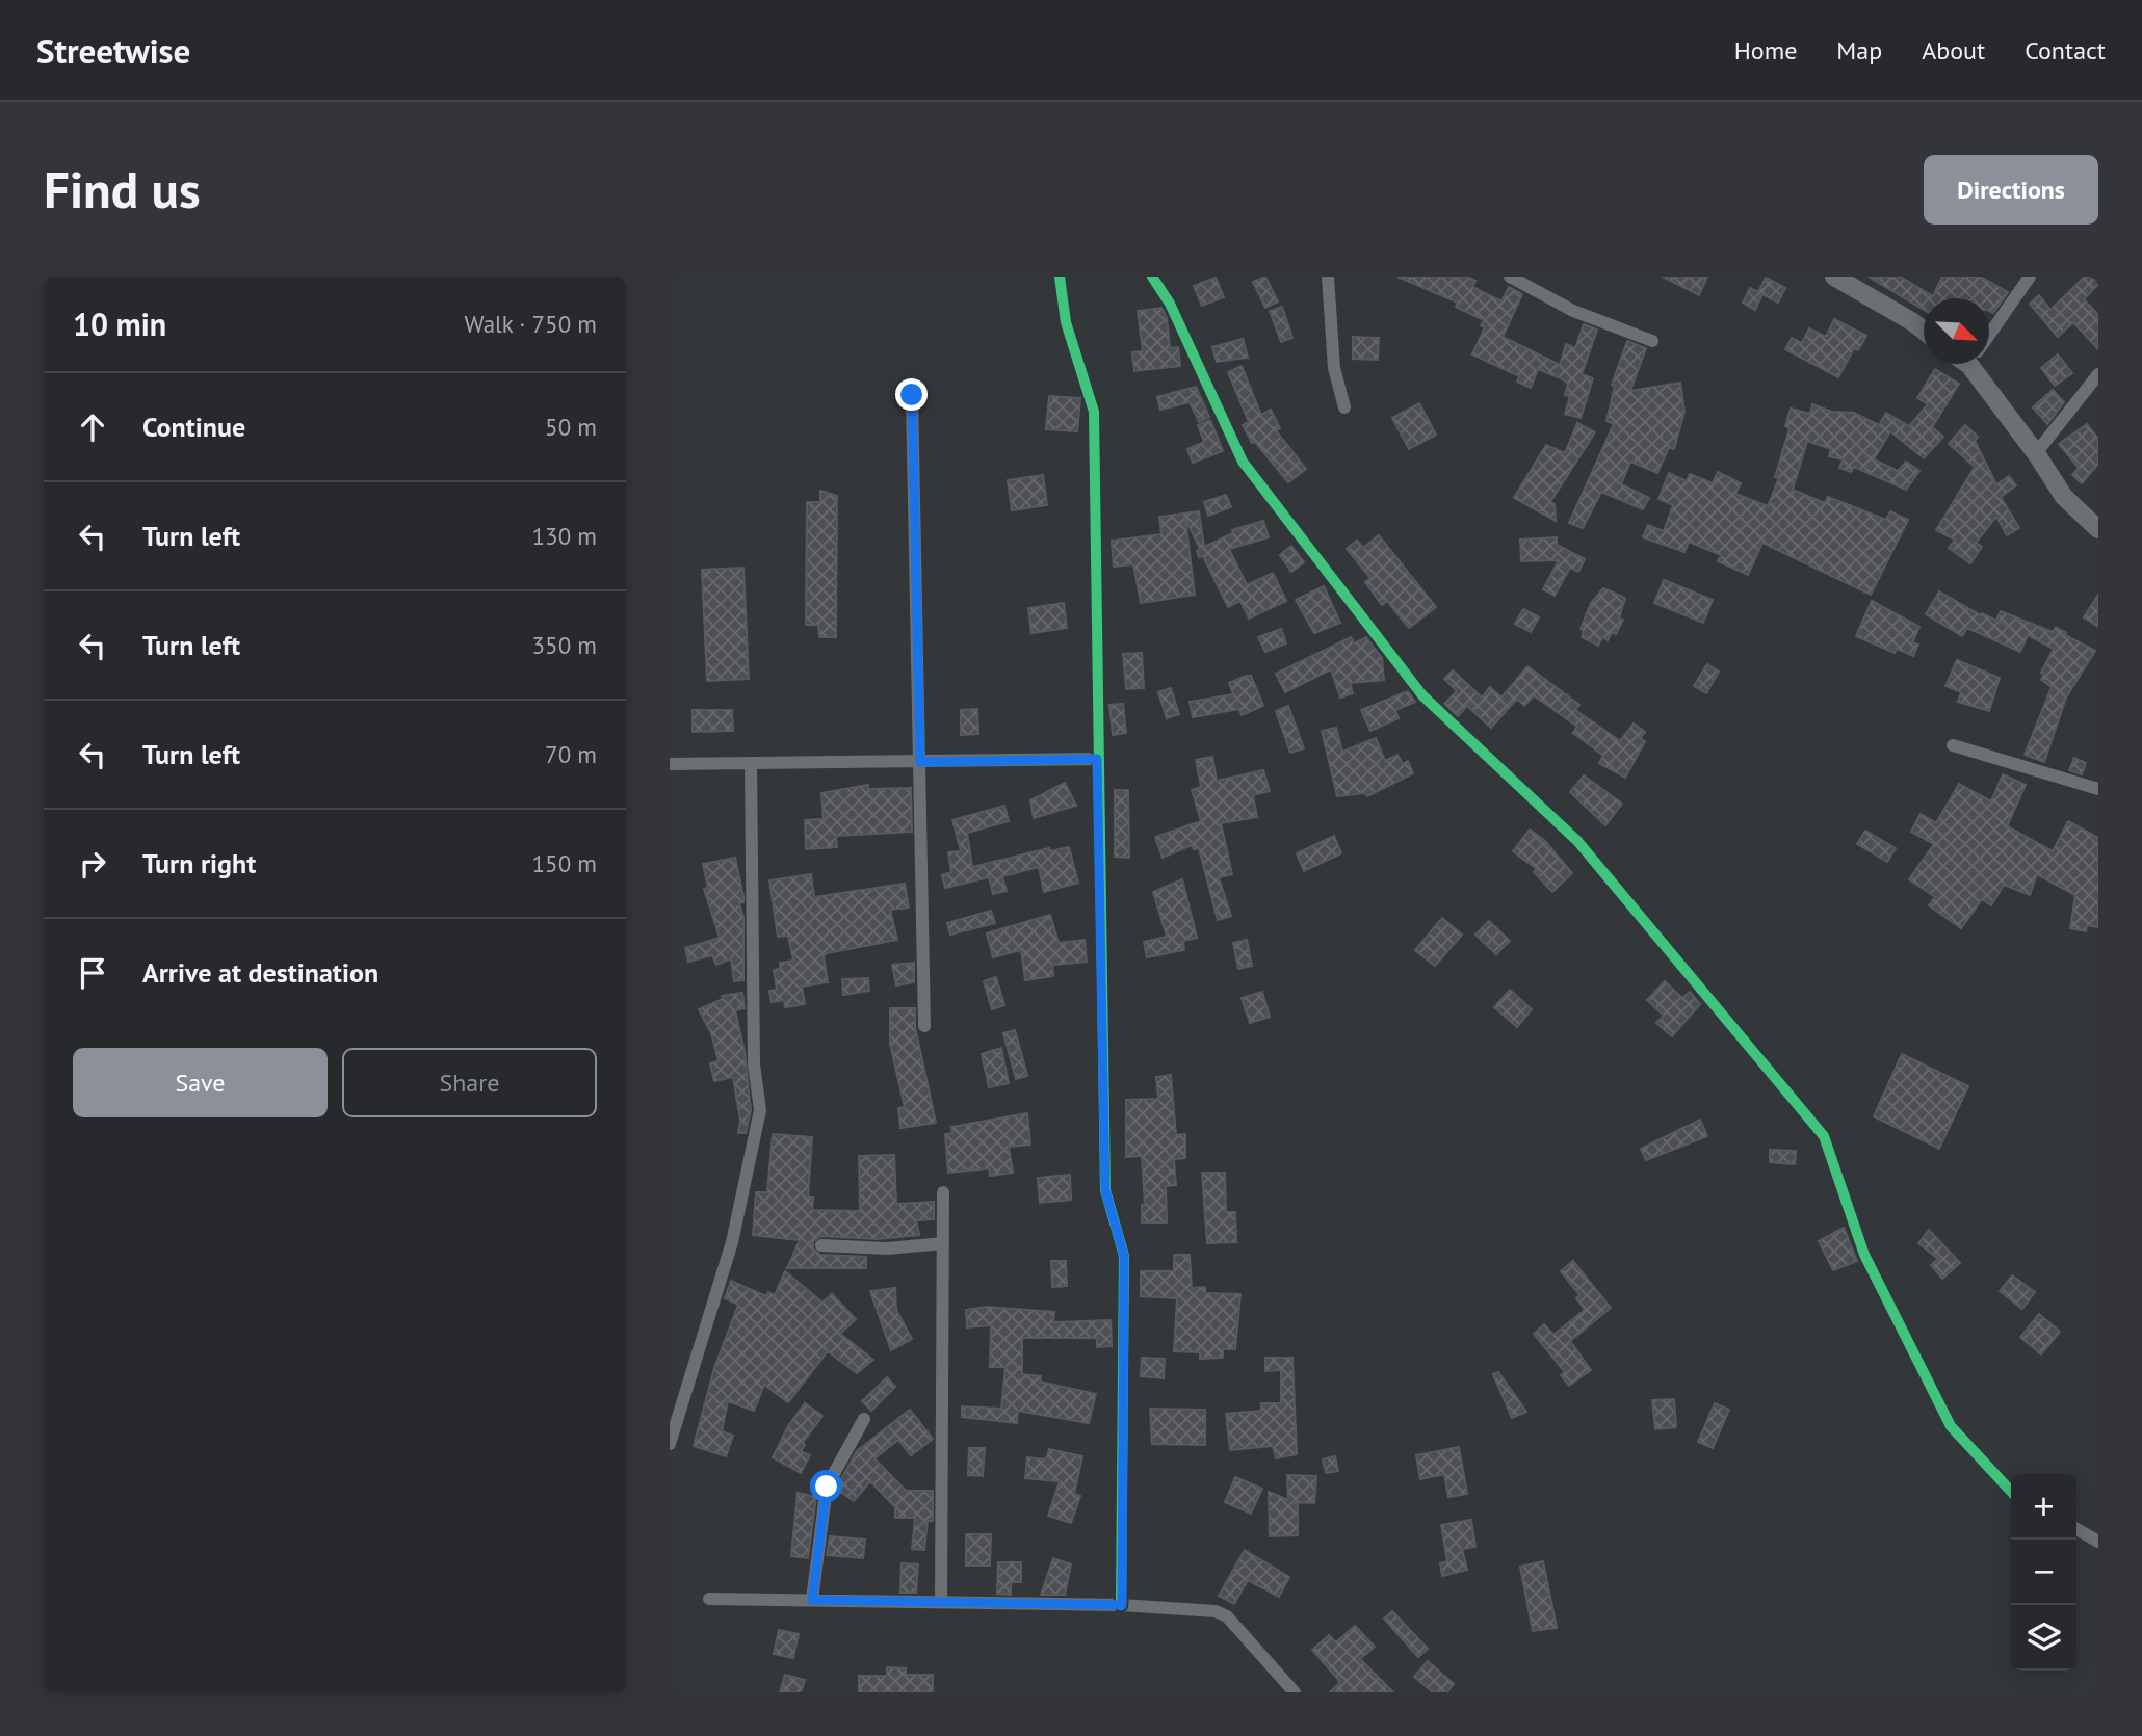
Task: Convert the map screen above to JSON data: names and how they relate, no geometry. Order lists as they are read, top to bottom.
{
  "north": "bottom right",
  "page": {
    "header": "Streetwise",
    "nav": [
      "Home",
      "Map",
      "About",
      "Contact"
    ],
    "buttons": [
      "Directions",
      ["Save", "Share"]
    ],
    "title": "Find us",
    "heading": ["10 min", "Walk · 750 m"],
    "list": [
      ["Continue", "50 m"],
      ["Turn left", "130 m"],
      ["Turn left", "350 m"],
      ["Turn left", "70 m"],
      ["Turn right", "150 m"],
      "Arrive at destination"
    ],
    "map_buttons": ["+", "−"]
  }
}
